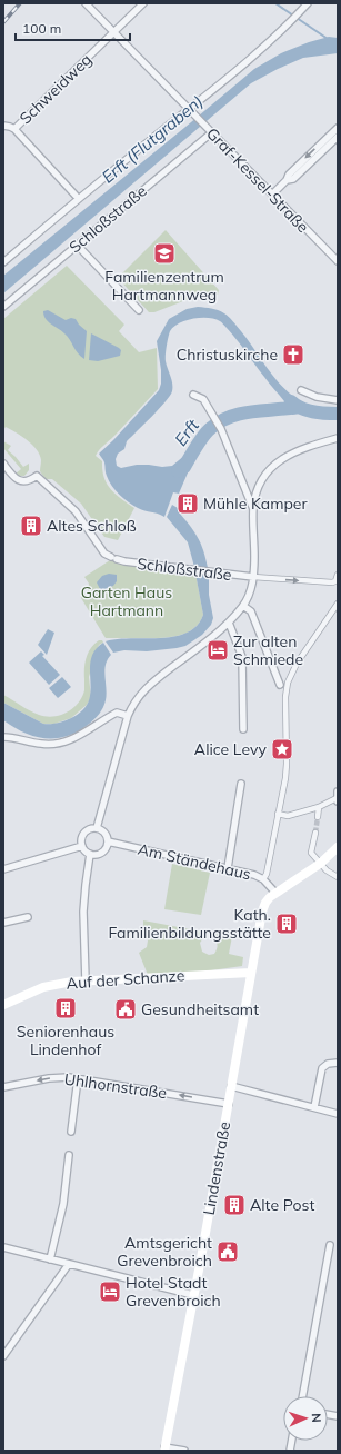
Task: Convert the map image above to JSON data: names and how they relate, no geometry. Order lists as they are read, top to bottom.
{
  "streets": {
    "main road": ["Auf der Schanze", "Lindenstraße"],
    "street": [
      "Schweidweg",
      "Graf-Kessel-Straße",
      "Schloßstraße",
      "Am Ständehaus",
      "Uhlhornstraße"
    ]
  },
  "crossings": [
    ["Schweidweg", "Graf-Kessel-Straße"],
    ["Graf-Kessel-Straße", "Schloßstraße"],
    ["Am Ständehaus", "Lindenstraße"],
    ["Auf der Schanze", "Lindenstraße"],
    ["Uhlhornstraße", "Lindenstraße"]
  ],
  "one_way": ["Uhlhornstraße"],
  "water": ["Erft (Flutgraben)", "Erft"],
  "parks": ["Garten Haus Hartmann"],
  "places": {
    "school or university": ["Familienzentrum Hartmannweg"],
    "church": ["Christuskirche"],
    "building": [
      "Mühle Kamper",
      "Altes Schloß",
      "Kath. Familienbildungsstätte",
      "Seniorenhaus Lindenhof",
      "Alte Post"
    ],
    "hotel": ["Zur alten Schmiede", "Hotel Stadt Grevenbroich"],
    "place": ["Alice Levy"],
    "public building": ["Gesundheitsamt", "Amtsgericht Grevenbroich"]
  },
  "scale_bar": "100 m",
  "north": "right"
}
